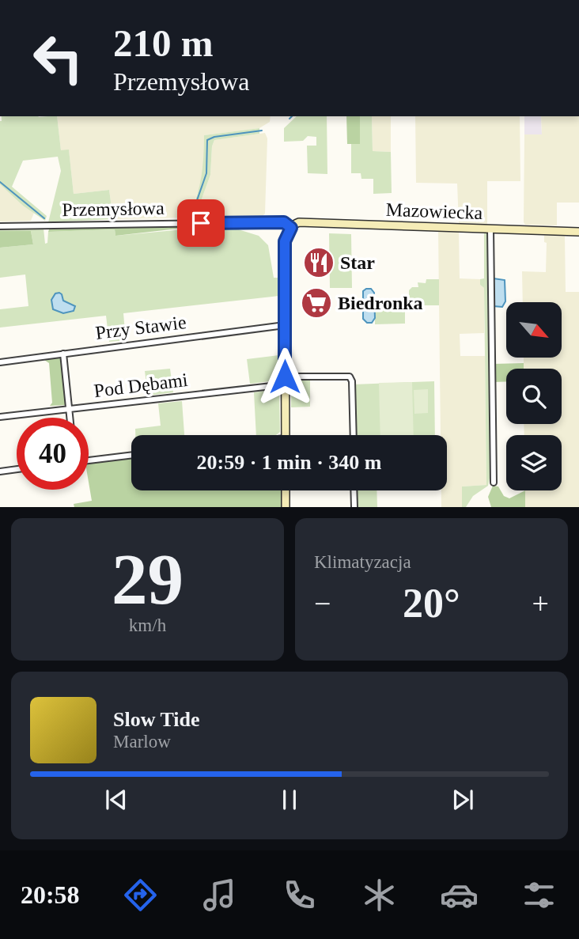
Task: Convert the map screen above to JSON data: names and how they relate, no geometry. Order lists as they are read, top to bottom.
{
  "streets": {
    "street": [
      "Przemysłowa",
      "Mazowiecka",
      "Przy Stawie",
      "Pod Dębami"
    ]
  },
  "crossings": [
    ["Przemysłowa", "Mazowiecka"]
  ],
  "places": {
    "restaurant": ["Star"],
    "supermarket": ["Biedronka"]
  },
  "north": "bottom right",
  "page": {
    "turn": ["210 m", "Przemysłowa"],
    "limit": "40",
    "trip": "20:59 · 1 min · 340 m",
    "tile": [
      ["29", "km/h"],
      "Klimatyzacja"
    ],
    "heat": ["−", "20°", "+"],
    "song": ["Slow Tide", "Marlow"],
    "tabs": "20:58"
  }
}
